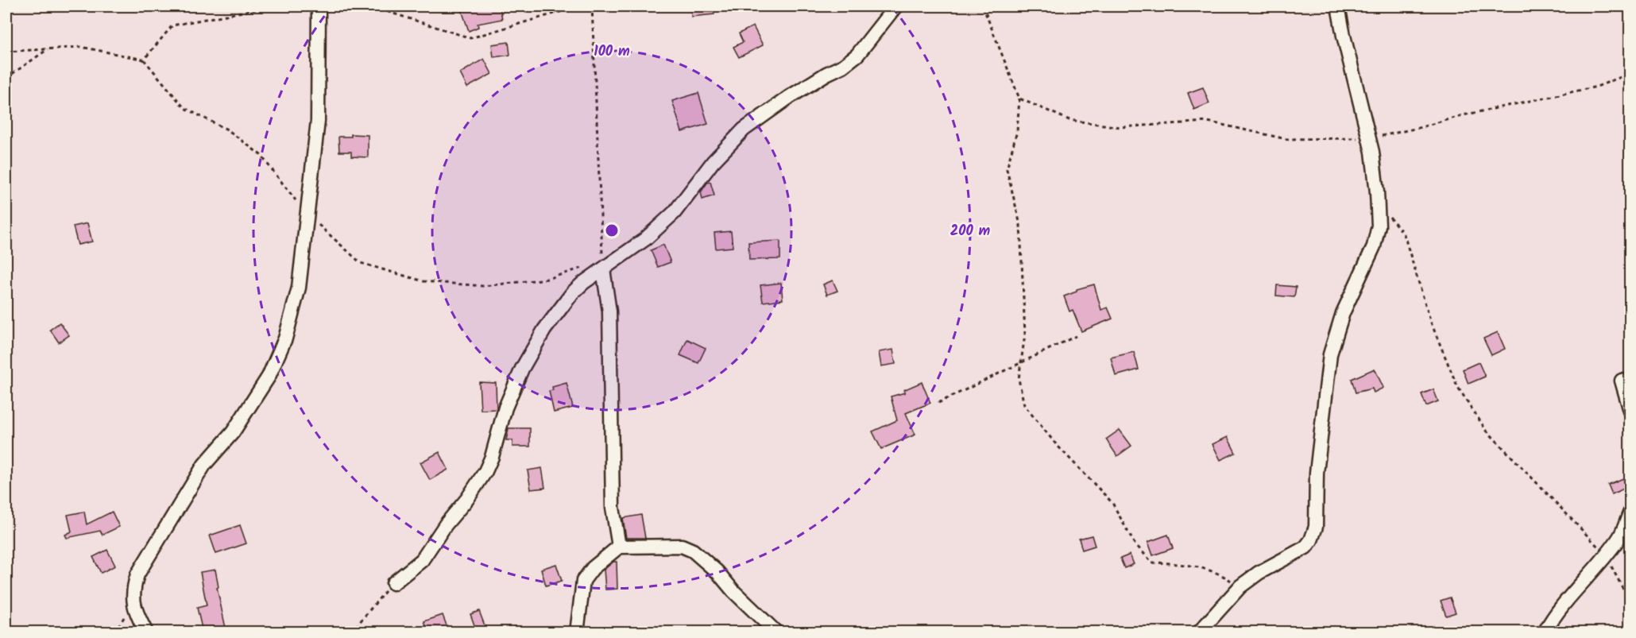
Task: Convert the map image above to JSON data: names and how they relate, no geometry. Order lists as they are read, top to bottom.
{
  "rings": ["100 m", "200 m"]
}
